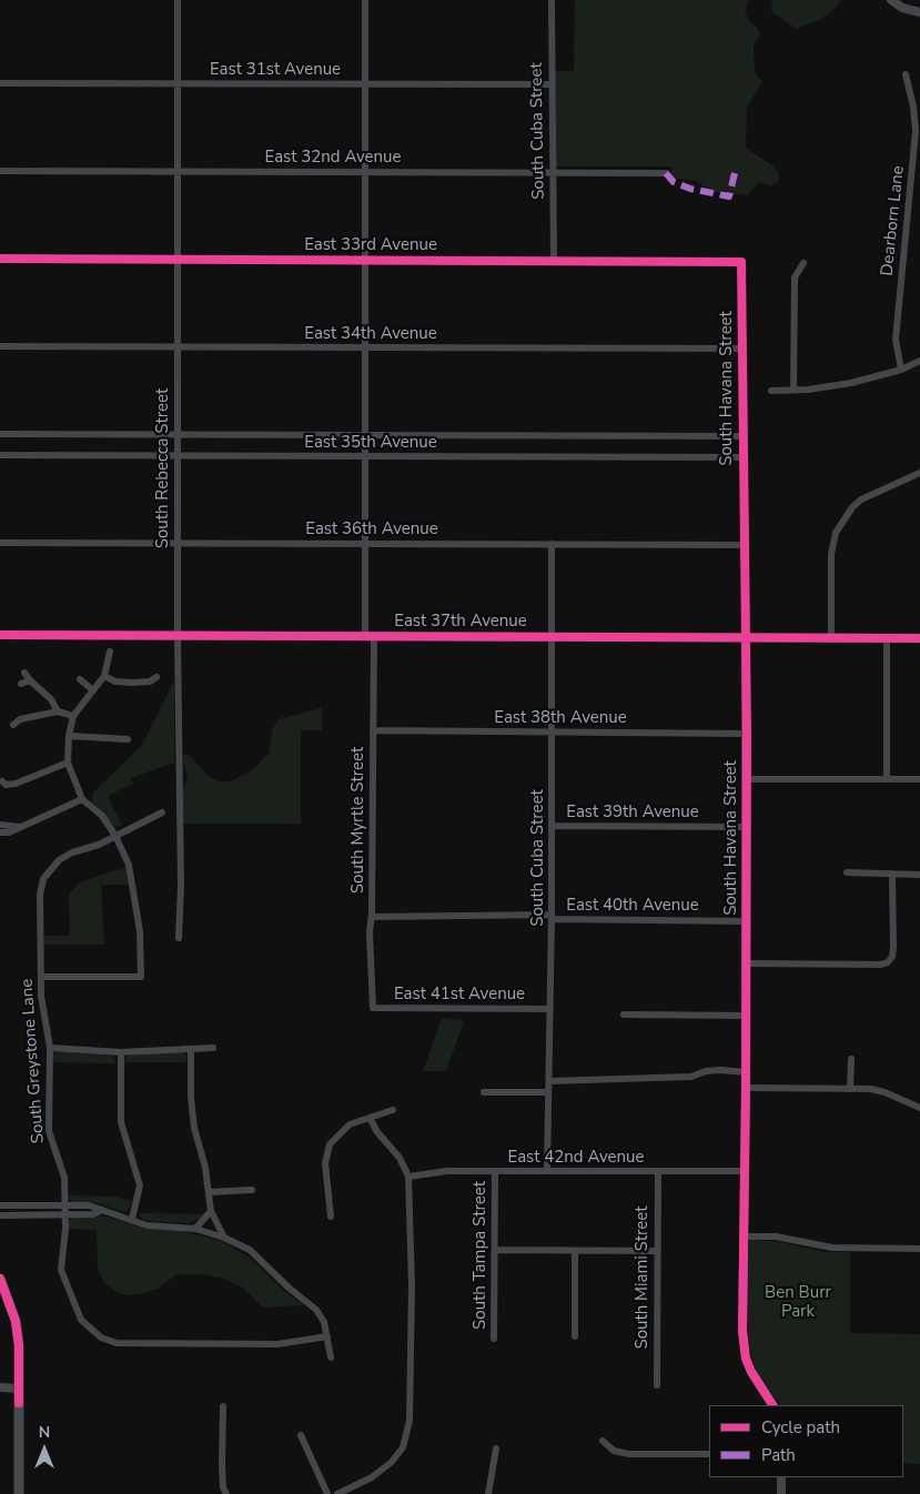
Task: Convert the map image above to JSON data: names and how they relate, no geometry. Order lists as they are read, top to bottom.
{
  "streets": {
    "street": [
      "East 31st Avenue",
      "South Cuba Street",
      "East 32nd Avenue",
      "Dearborn Lane",
      "East 33rd Avenue",
      "East 34th Avenue",
      "South Havana Street",
      "East 35th Avenue",
      "South Rebecca Street",
      "East 36th Avenue",
      "East 37th Avenue",
      "East 38th Avenue",
      "East 39th Avenue",
      "South Myrtle Street",
      "East 40th Avenue",
      "East 41st Avenue",
      "South Greystone Lane",
      "East 42nd Avenue",
      "South Tampa Street",
      "South Miami Street"
    ]
  },
  "crossings": [
    ["East 31st Avenue", "South Cuba Street"],
    ["East 31st Avenue", "South Rebecca Street"],
    ["South Cuba Street", "East 32nd Avenue"],
    ["South Cuba Street", "East 33rd Avenue"],
    ["South Cuba Street", "East 36th Avenue"],
    ["South Cuba Street", "East 37th Avenue"],
    ["South Cuba Street", "East 38th Avenue"],
    ["South Cuba Street", "East 39th Avenue"],
    ["South Cuba Street", "East 40th Avenue"],
    ["South Cuba Street", "East 41st Avenue"],
    ["South Cuba Street", "East 42nd Avenue"],
    ["East 32nd Avenue", "South Rebecca Street"],
    ["East 33rd Avenue", "South Havana Street"],
    ["East 33rd Avenue", "South Rebecca Street"],
    ["East 34th Avenue", "South Havana Street"],
    ["East 34th Avenue", "South Rebecca Street"],
    ["South Havana Street", "East 35th Avenue"],
    ["South Havana Street", "East 36th Avenue"],
    ["South Havana Street", "East 37th Avenue"],
    ["South Havana Street", "East 38th Avenue"],
    ["South Havana Street", "East 39th Avenue"],
    ["South Havana Street", "East 40th Avenue"],
    ["South Havana Street", "East 42nd Avenue"],
    ["East 35th Avenue", "South Rebecca Street"],
    ["South Rebecca Street", "East 36th Avenue"],
    ["South Rebecca Street", "East 37th Avenue"],
    ["East 37th Avenue", "South Myrtle Street"],
    ["East 38th Avenue", "South Myrtle Street"],
    ["South Myrtle Street", "East 40th Avenue"],
    ["South Myrtle Street", "East 41st Avenue"],
    ["East 42nd Avenue", "South Tampa Street"],
    ["East 42nd Avenue", "South Miami Street"]
  ],
  "parks": ["Ben Burr Park"],
  "legend": ["Cycle path", "Path"],
  "north": "top"
}
